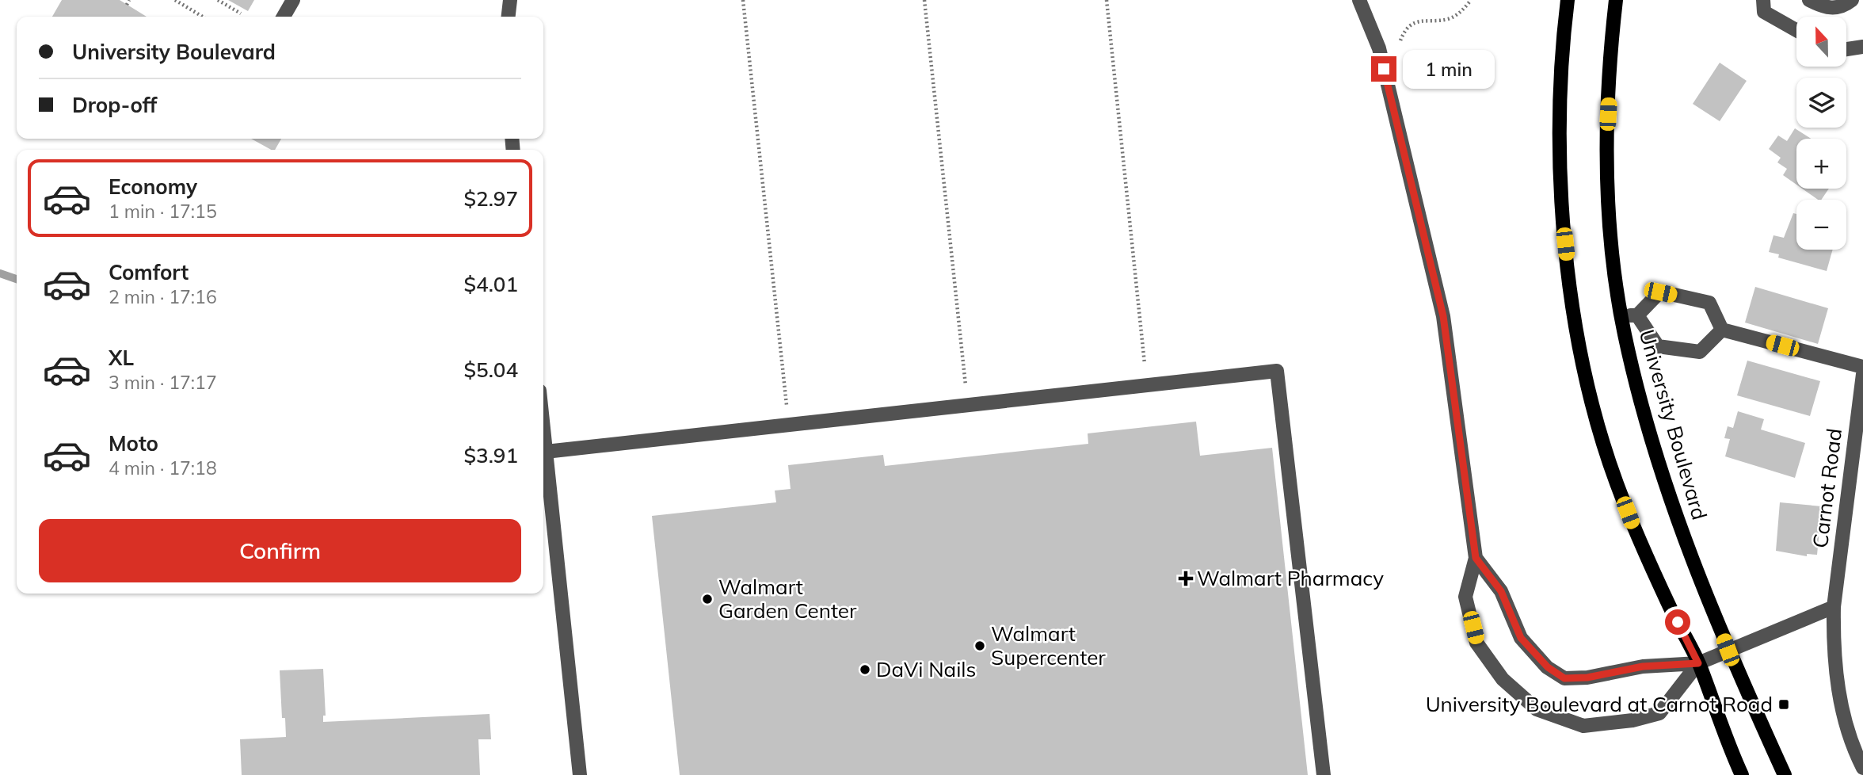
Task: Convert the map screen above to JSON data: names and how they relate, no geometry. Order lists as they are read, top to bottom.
{
  "streets": {
    "main road": ["University Boulevard"],
    "street": ["Carnot Road"]
  },
  "places": {
    "health": ["Walmart Pharmacy"],
    "other": ["Walmart Garden Center", "Walmart Supercenter", "DaVi Nails"],
    "transit": ["University Boulevard at Carnot Road"]
  },
  "north": "top",
  "page": {
    "map_buttons": ["+", "−"],
    "banner": ["University Boulevard", "Drop-off"],
    "bubble": "1 min",
    "list": [
      {
        "name": "Economy",
        "note": "1 min · 17:15",
        "value": "$2.97"
      },
      {
        "name": "Comfort",
        "note": "2 min · 17:16",
        "value": "$4.01"
      },
      {
        "name": "XL",
        "note": "3 min · 17:17",
        "value": "$5.04"
      },
      {
        "name": "Moto",
        "note": "4 min · 17:18",
        "value": "$3.91"
      }
    ],
    "buttons": "Confirm"
  }
}
